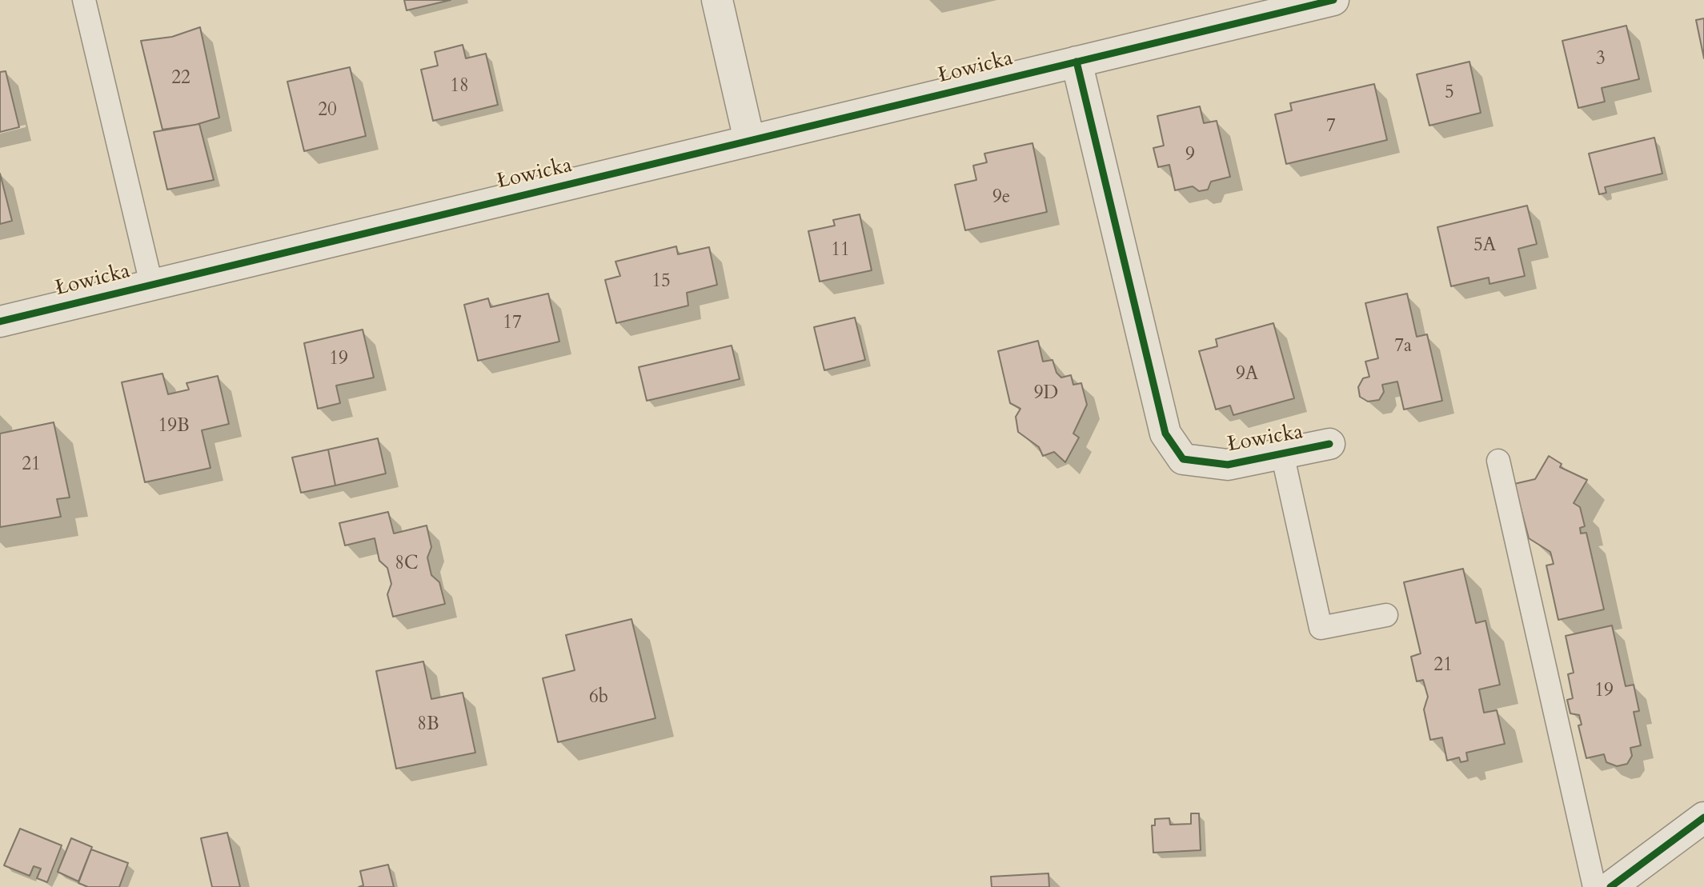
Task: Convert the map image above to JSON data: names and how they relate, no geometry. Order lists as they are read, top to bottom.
{
  "streets": {
    "street": ["Łowicka"]
  },
  "house_numbers": [
    "3",
    "22",
    "18",
    "5",
    "20",
    "7",
    "9",
    "9e",
    "5A",
    "11",
    "15",
    "17",
    "7a",
    "19",
    "9A",
    "9D",
    "19B",
    "21",
    "8C",
    "21",
    "19",
    "6b",
    "8B"
  ]
}
